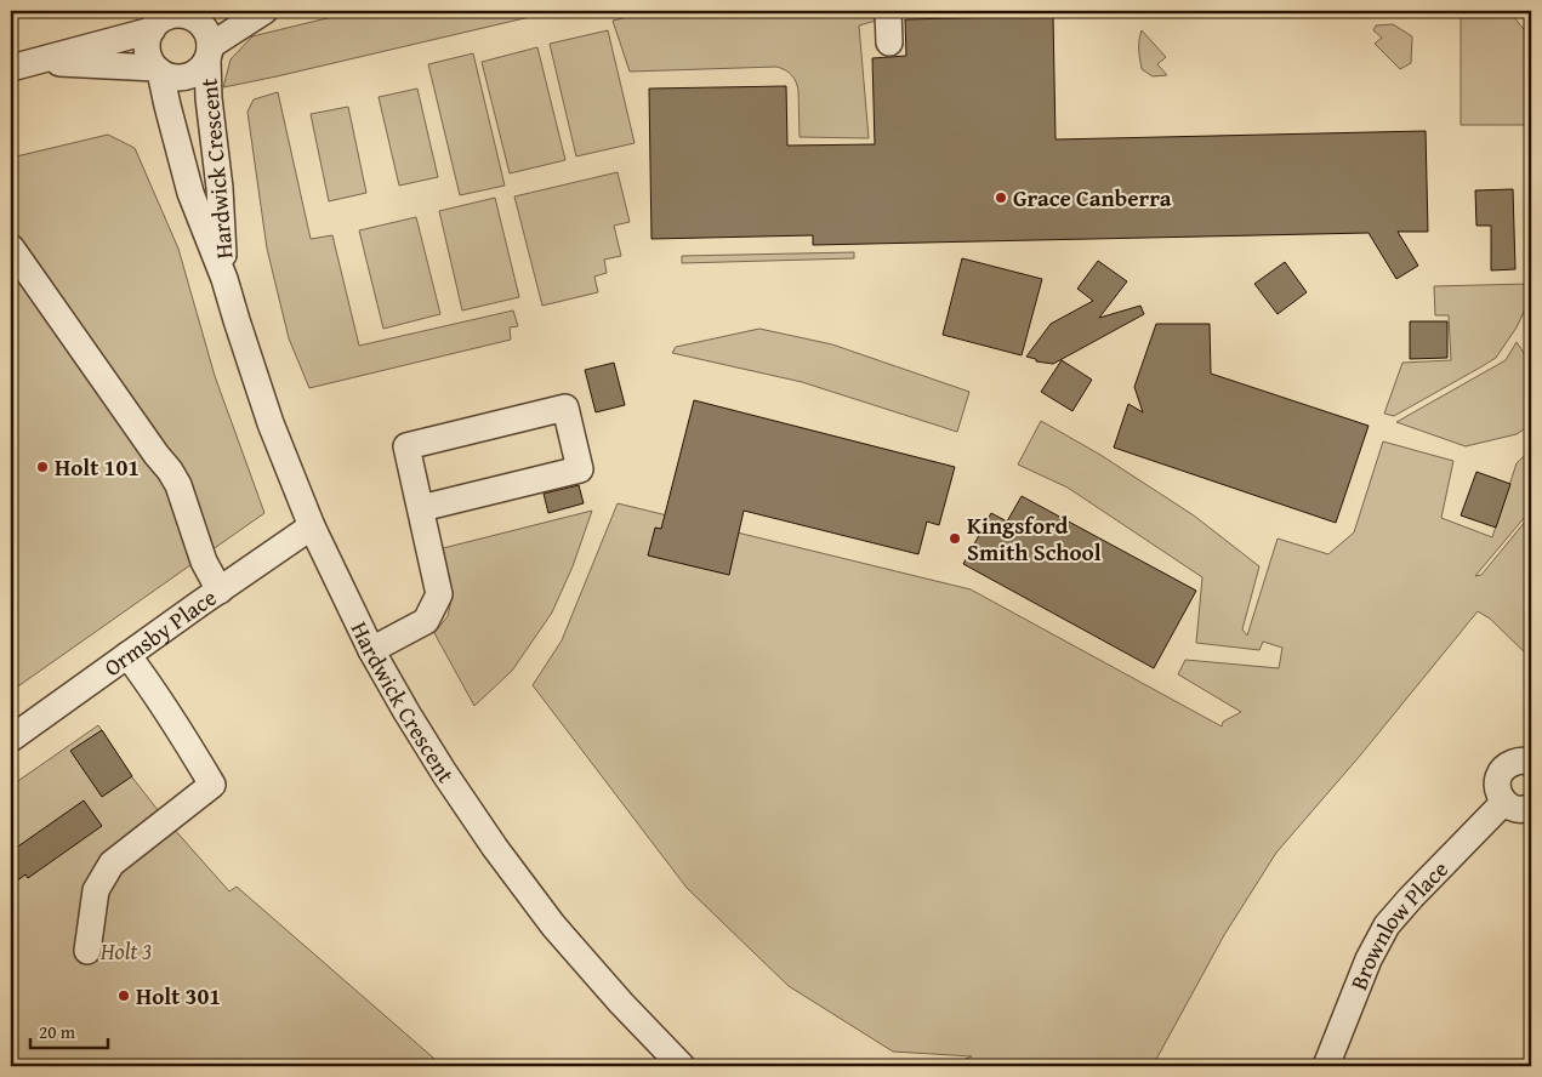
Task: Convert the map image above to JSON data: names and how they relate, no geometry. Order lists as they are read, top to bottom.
{
  "streets": {
    "street": ["Hardwick Crescent", "Ormsby Place", "Brownlow Place"]
  },
  "crossings": [
    ["Hardwick Crescent", "Ormsby Place"]
  ],
  "parks": ["Holt 3"],
  "places": [
    "Grace Canberra",
    "Holt 101",
    "Kingsford Smith School",
    "Holt 301"
  ],
  "scale_bar": "20 m"
}
